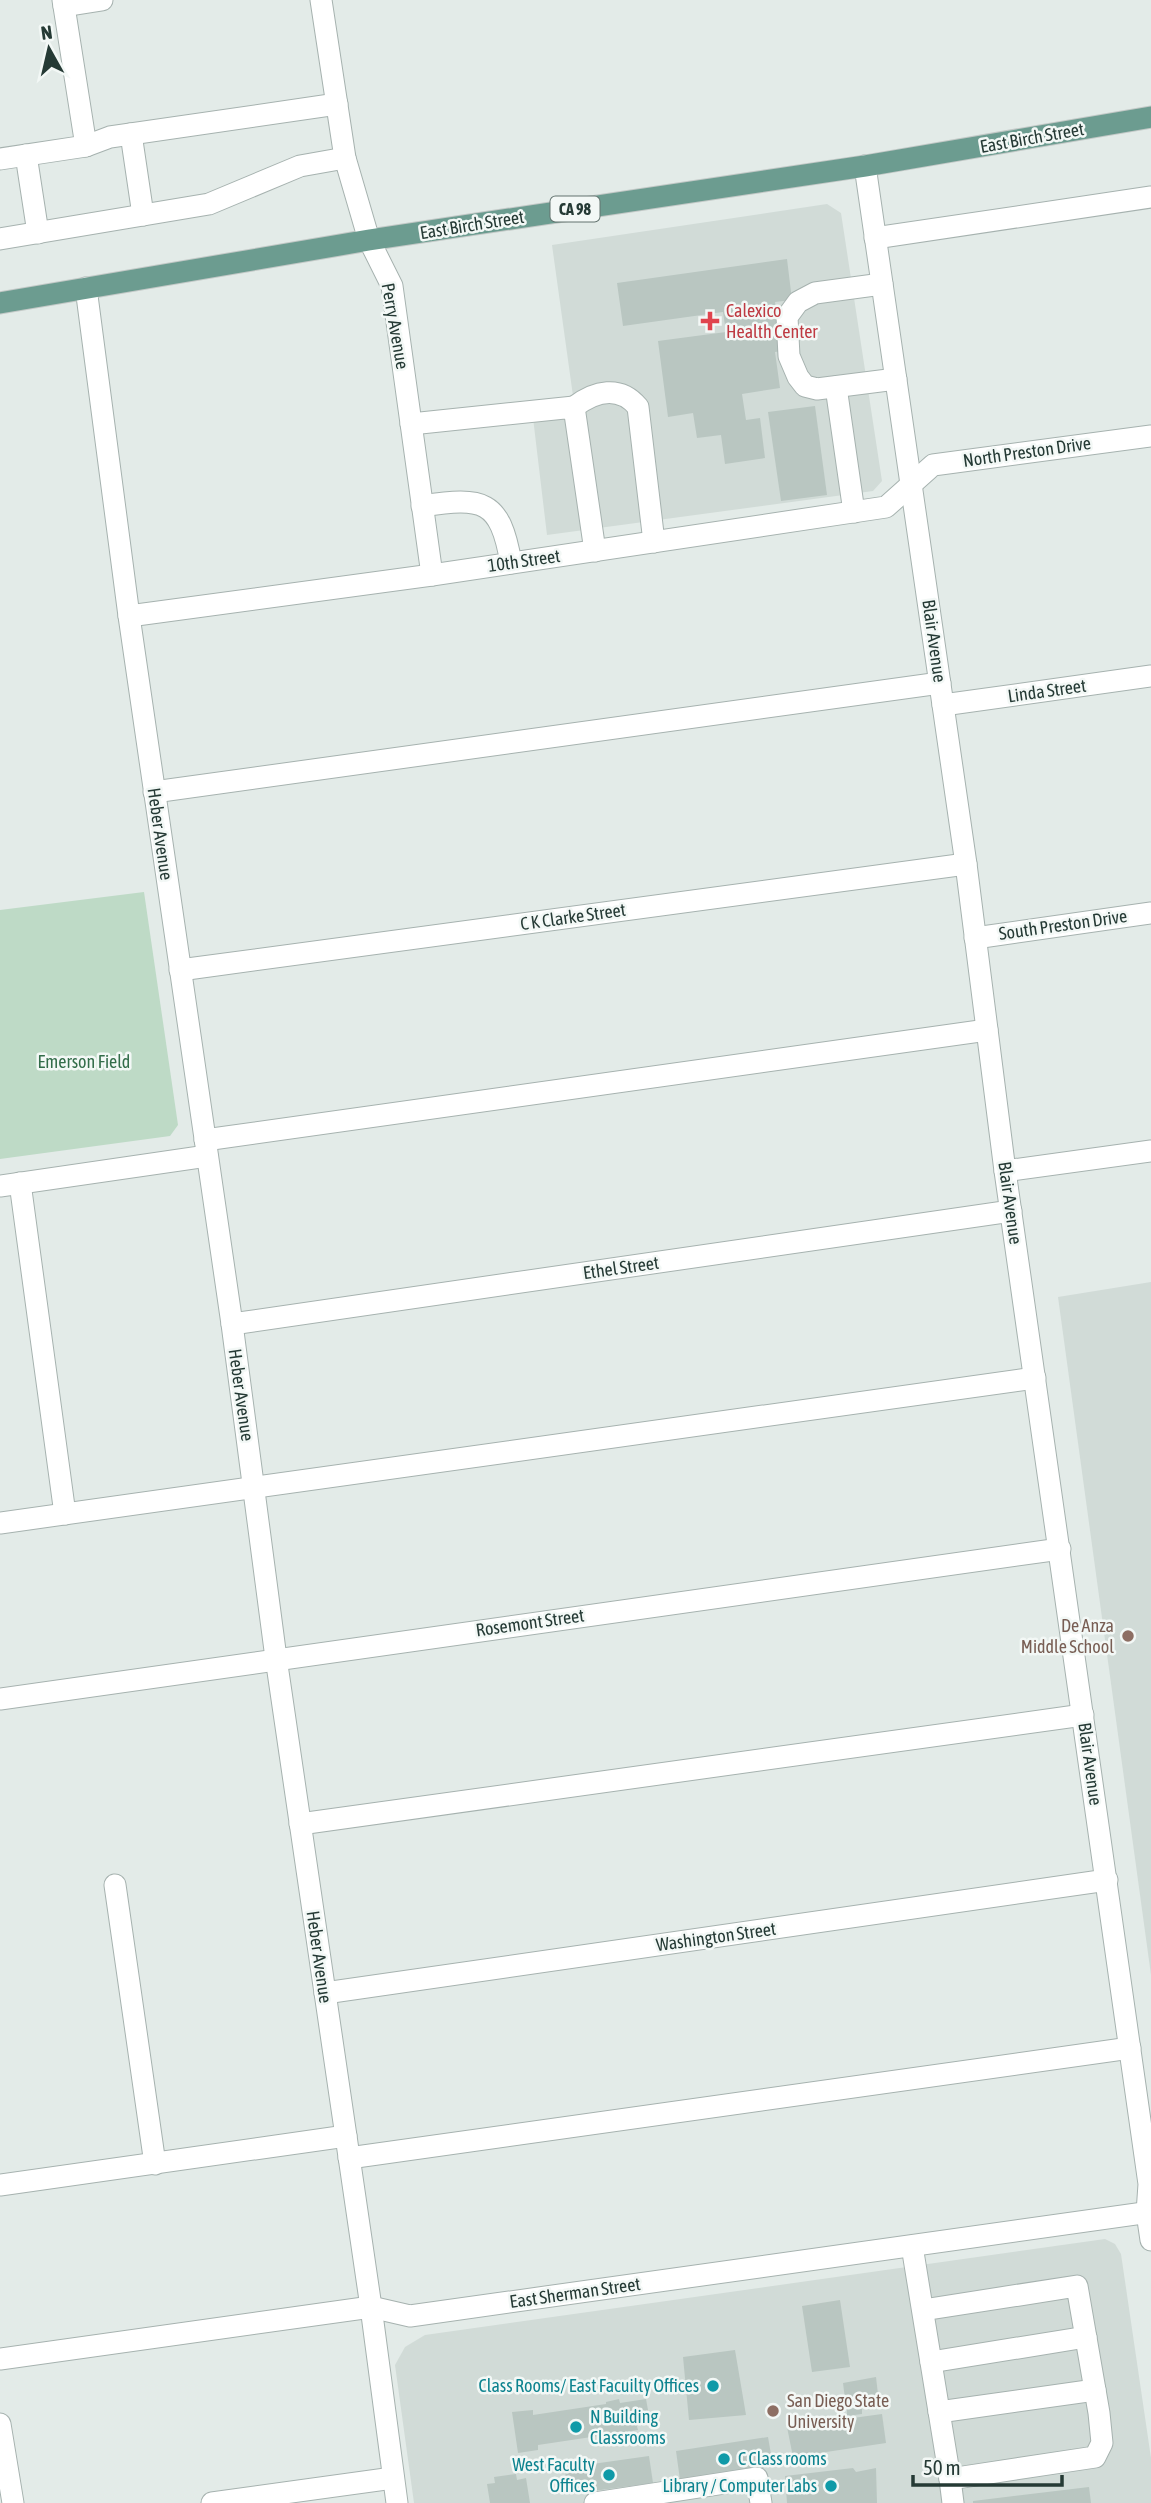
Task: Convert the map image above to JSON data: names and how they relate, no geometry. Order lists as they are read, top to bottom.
{
  "streets": {
    "main road": ["East Birch Street", "CA 98"],
    "street": [
      "Perry Avenue",
      "North Preston Drive",
      "10th Street",
      "Blair Avenue",
      "Linda Street",
      "Heber Avenue",
      "C K Clarke Street",
      "South Preston Drive",
      "Ethel Street",
      "Rosemont Street",
      "Washington Street",
      "East Sherman Street"
    ]
  },
  "crossings": [
    ["East Birch Street", "Perry Avenue"],
    ["East Birch Street", "Blair Avenue"],
    ["East Birch Street", "Heber Avenue"],
    ["Perry Avenue", "10th Street"],
    ["North Preston Drive", "10th Street"],
    ["North Preston Drive", "Blair Avenue"],
    ["10th Street", "Blair Avenue"],
    ["10th Street", "Heber Avenue"],
    ["Blair Avenue", "Linda Street"],
    ["Blair Avenue", "C K Clarke Street"],
    ["Blair Avenue", "South Preston Drive"],
    ["Blair Avenue", "Ethel Street"],
    ["Blair Avenue", "Rosemont Street"],
    ["Blair Avenue", "Washington Street"],
    ["Blair Avenue", "East Sherman Street"],
    ["Heber Avenue", "C K Clarke Street"],
    ["Heber Avenue", "Ethel Street"],
    ["Heber Avenue", "Rosemont Street"],
    ["Heber Avenue", "Washington Street"],
    ["Heber Avenue", "East Sherman Street"]
  ],
  "parks": ["Emerson Field"],
  "places": {
    "health": ["Calexico Health Center"],
    "other": [
      "De Anza Middle School",
      "Class Rooms/ East Facuilty Offices",
      "San Diego State University",
      "N Building Classrooms",
      "C Class rooms",
      "West Faculty Offices",
      "Library / Computer Labs"
    ]
  },
  "scale_bar": "50 m",
  "north": "top"
}
